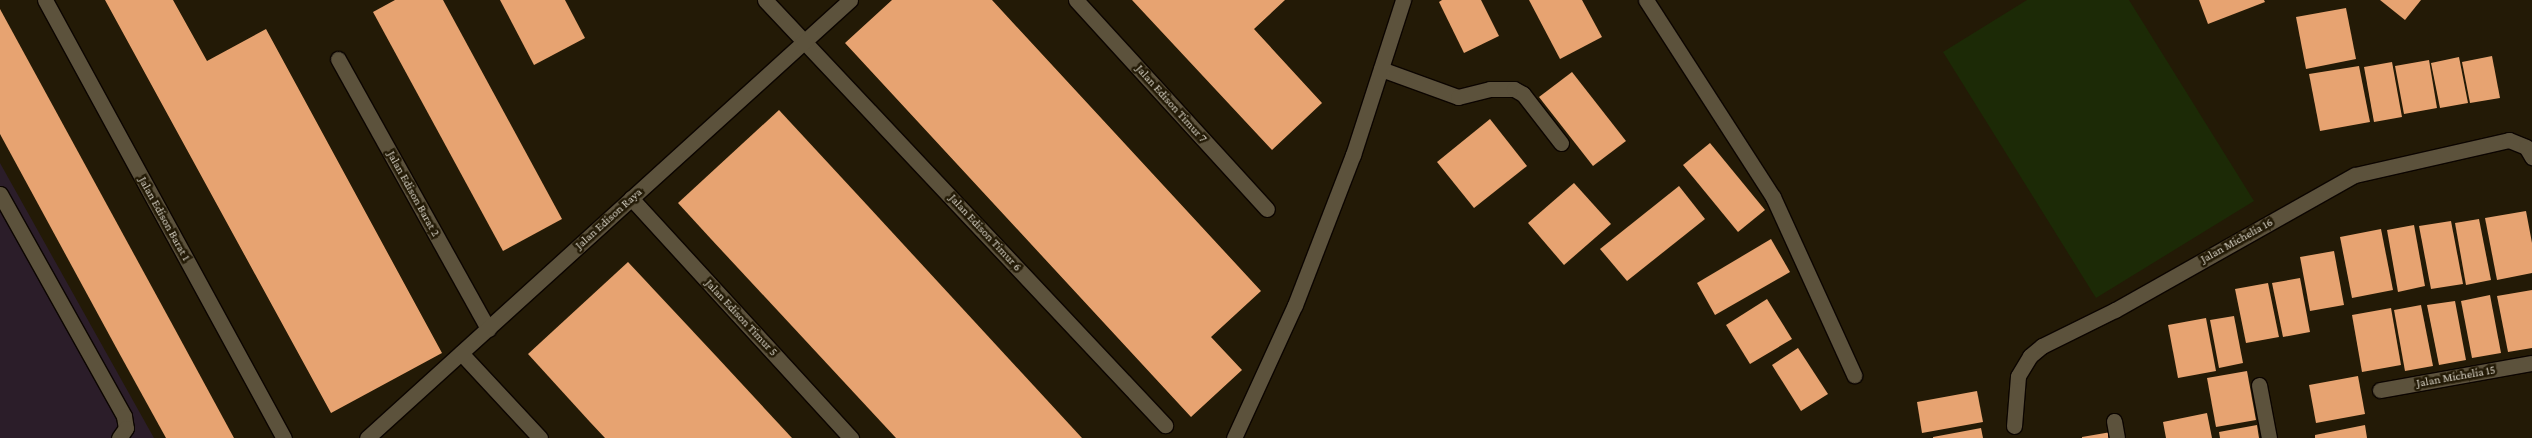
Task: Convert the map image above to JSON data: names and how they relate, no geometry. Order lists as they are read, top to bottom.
{
  "streets": {
    "street": [
      "Jalan Edison Timur 7",
      "Jalan Edison Barat 2",
      "Jalan Edison Barat 1",
      "Jalan Edison Raya",
      "Jalan Edison Timur 6",
      "Jalan Michelia 16",
      "Jalan Edison Timur 5",
      "Jalan Michelia 15"
    ]
  },
  "crossings": [
    ["Jalan Edison Barat 2", "Jalan Edison Raya"],
    ["Jalan Edison Raya", "Jalan Edison Timur 6"],
    ["Jalan Edison Raya", "Jalan Edison Timur 5"]
  ]
}
